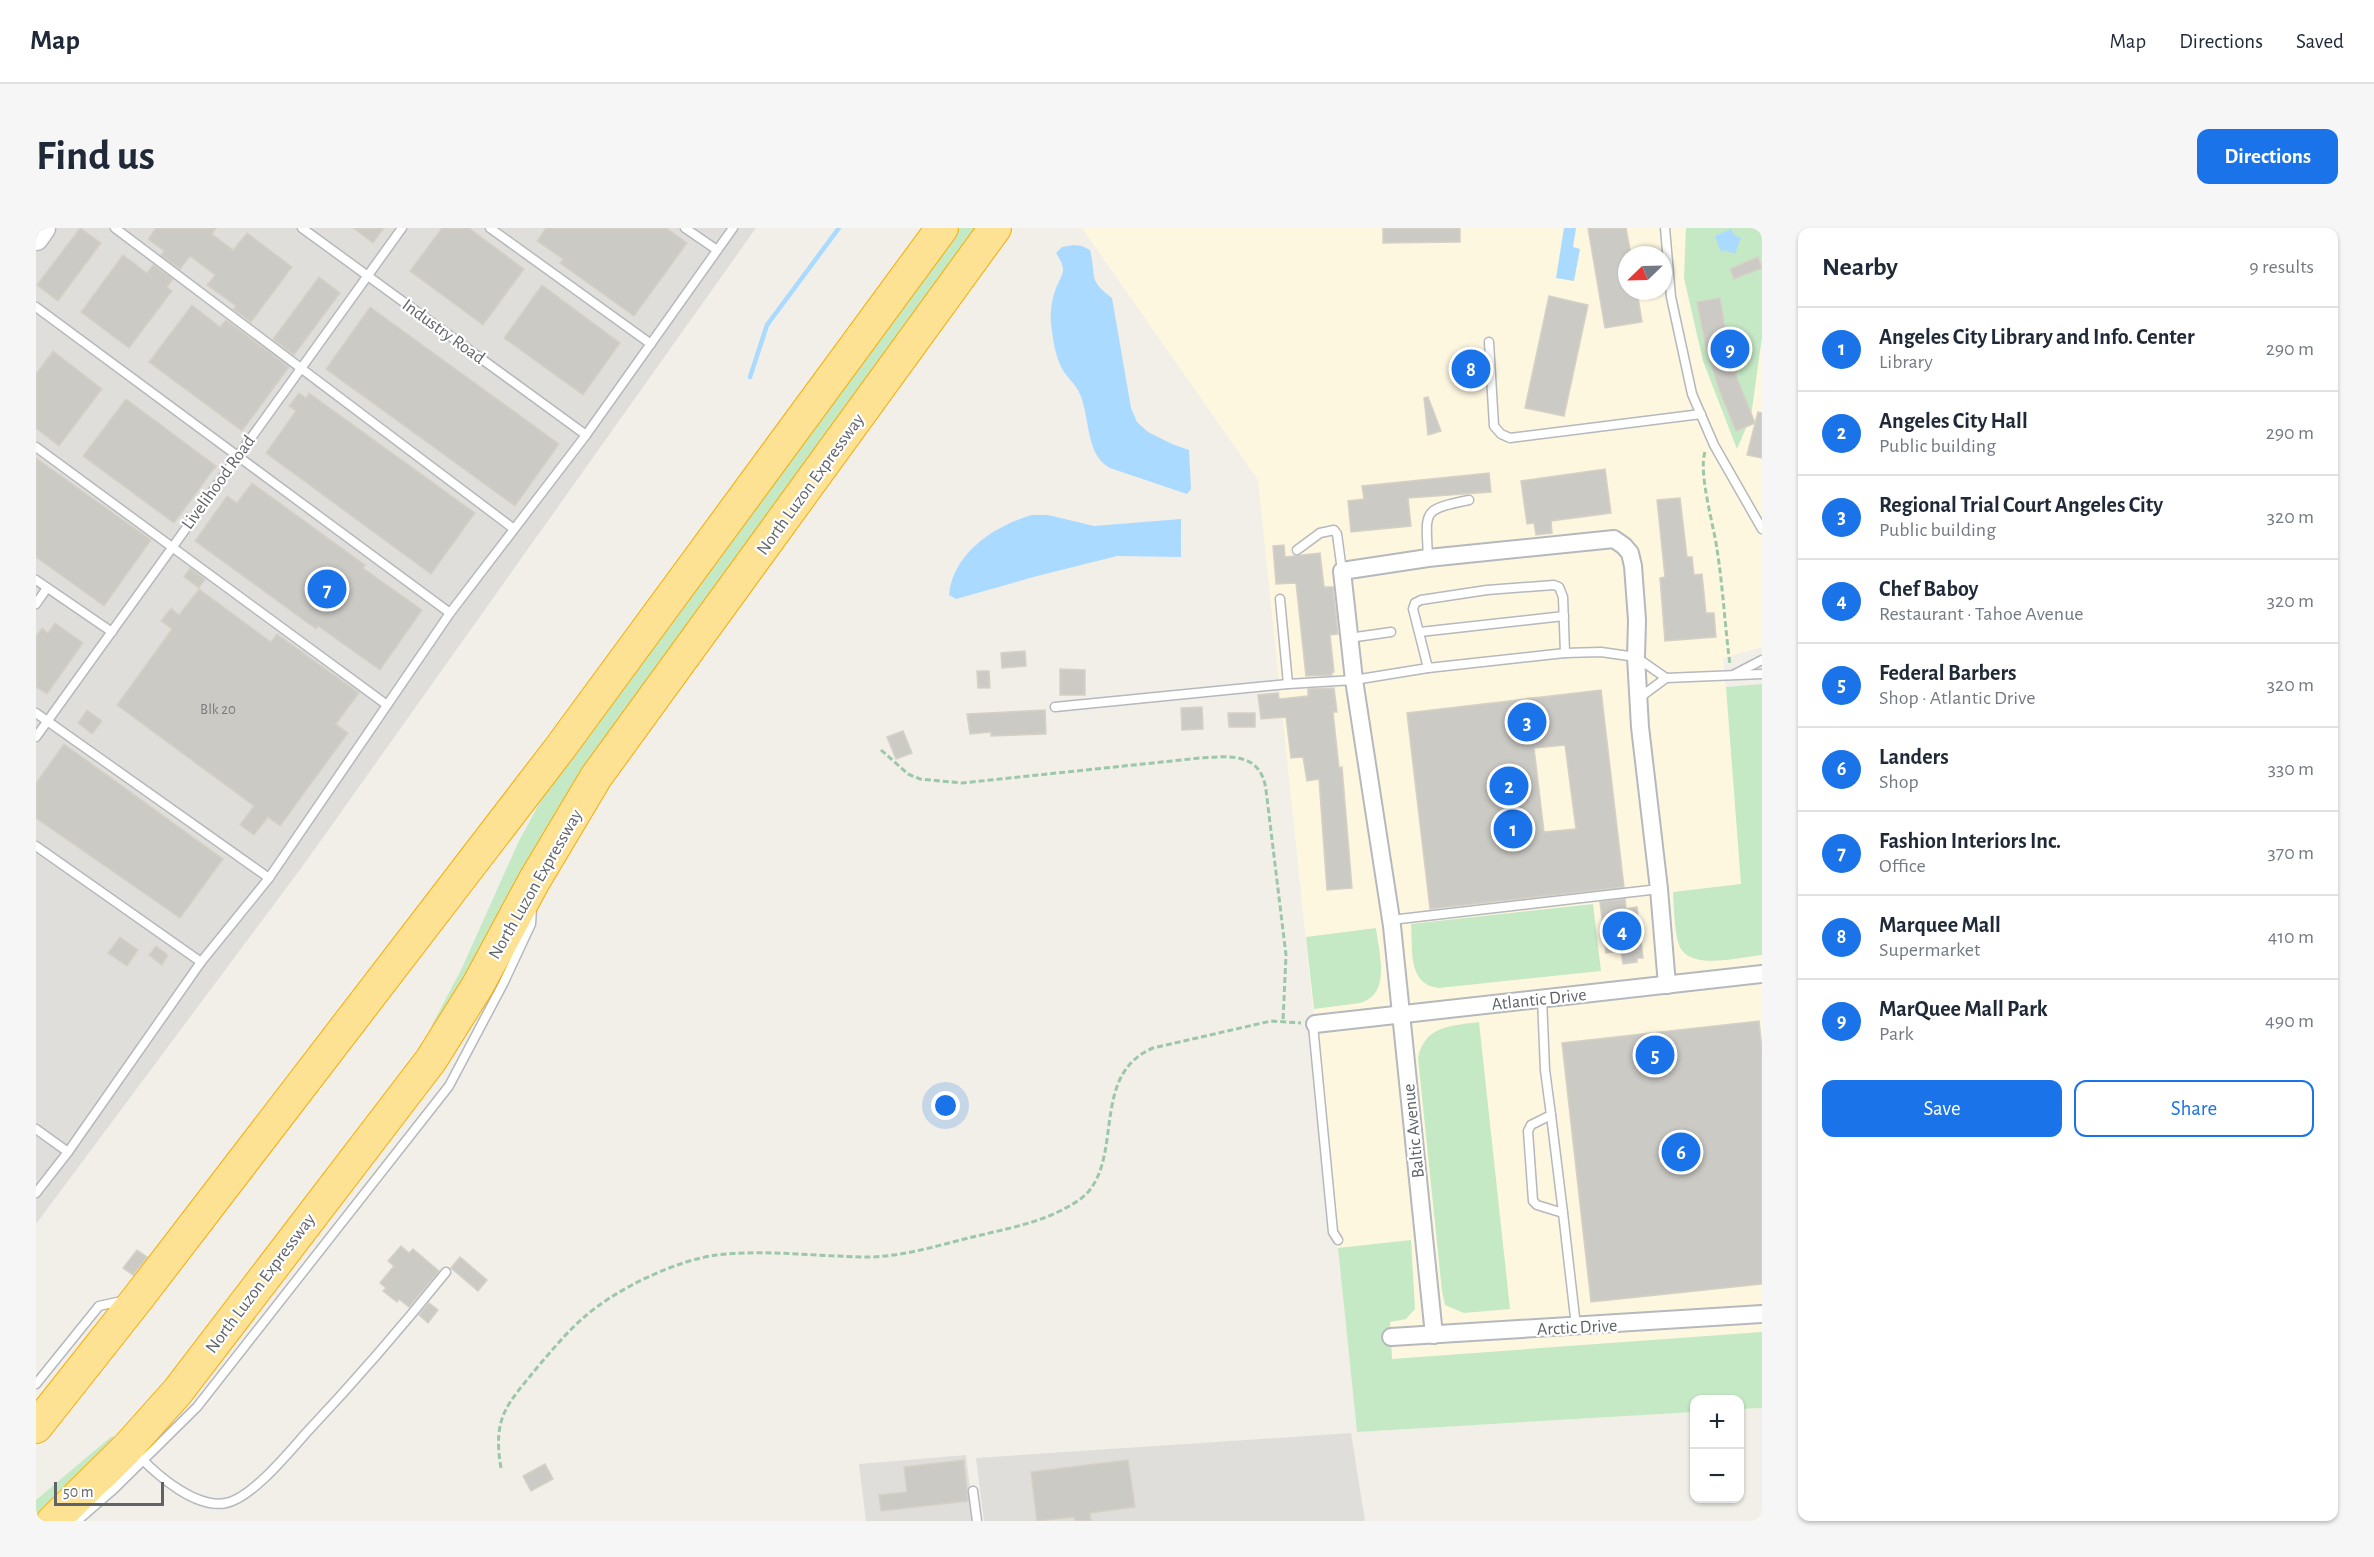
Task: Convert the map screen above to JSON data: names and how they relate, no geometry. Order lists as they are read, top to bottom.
{
  "streets": {
    "highway": ["North Luzon Expressway"],
    "street": ["Atlantic Drive", "Baltic Avenue", "Arctic Drive"],
    "lane": ["Industry Road", "Livelihood Road"]
  },
  "crossings": [
    ["Industry Road", "Livelihood Road"],
    ["Atlantic Drive", "Baltic Avenue"],
    ["Baltic Avenue", "Arctic Drive"]
  ],
  "house_numbers": ["Blk 20"],
  "scale_bar": "50 m",
  "north": "bottom left",
  "page": {
    "header": "Map",
    "nav": ["Map", "Directions", "Saved"],
    "buttons": [
      "Directions",
      ["Save", "Share"]
    ],
    "title": "Find us",
    "heading": ["Nearby", "9 results"],
    "list": [
      {
        "mark": "1",
        "name": "Angeles City Library and Info. Center",
        "note": "Library",
        "value": "290 m"
      },
      {
        "mark": "2",
        "name": "Angeles City Hall",
        "note": "Public building",
        "value": "290 m"
      },
      {
        "mark": "3",
        "name": "Regional Trial Court Angeles City",
        "note": "Public building",
        "value": "320 m"
      },
      {
        "mark": "4",
        "name": "Chef Baboy",
        "note": "Restaurant · Tahoe Avenue",
        "value": "320 m"
      },
      {
        "mark": "5",
        "name": "Federal Barbers",
        "note": "Shop · Atlantic Drive",
        "value": "320 m"
      },
      {
        "mark": "6",
        "name": "Landers",
        "note": "Shop",
        "value": "330 m"
      },
      {
        "mark": "7",
        "name": "Fashion Interiors Inc.",
        "note": "Office",
        "value": "370 m"
      },
      {
        "mark": "8",
        "name": "Marquee Mall",
        "note": "Supermarket",
        "value": "410 m"
      },
      {
        "mark": "9",
        "name": "MarQuee Mall Park",
        "note": "Park",
        "value": "490 m"
      }
    ],
    "pins": [
      "9",
      "8",
      "7",
      "3",
      "2",
      "1",
      "4",
      "5",
      "6"
    ],
    "map_buttons": ["+", "−"],
    "scale": "50 m"
  }
}
